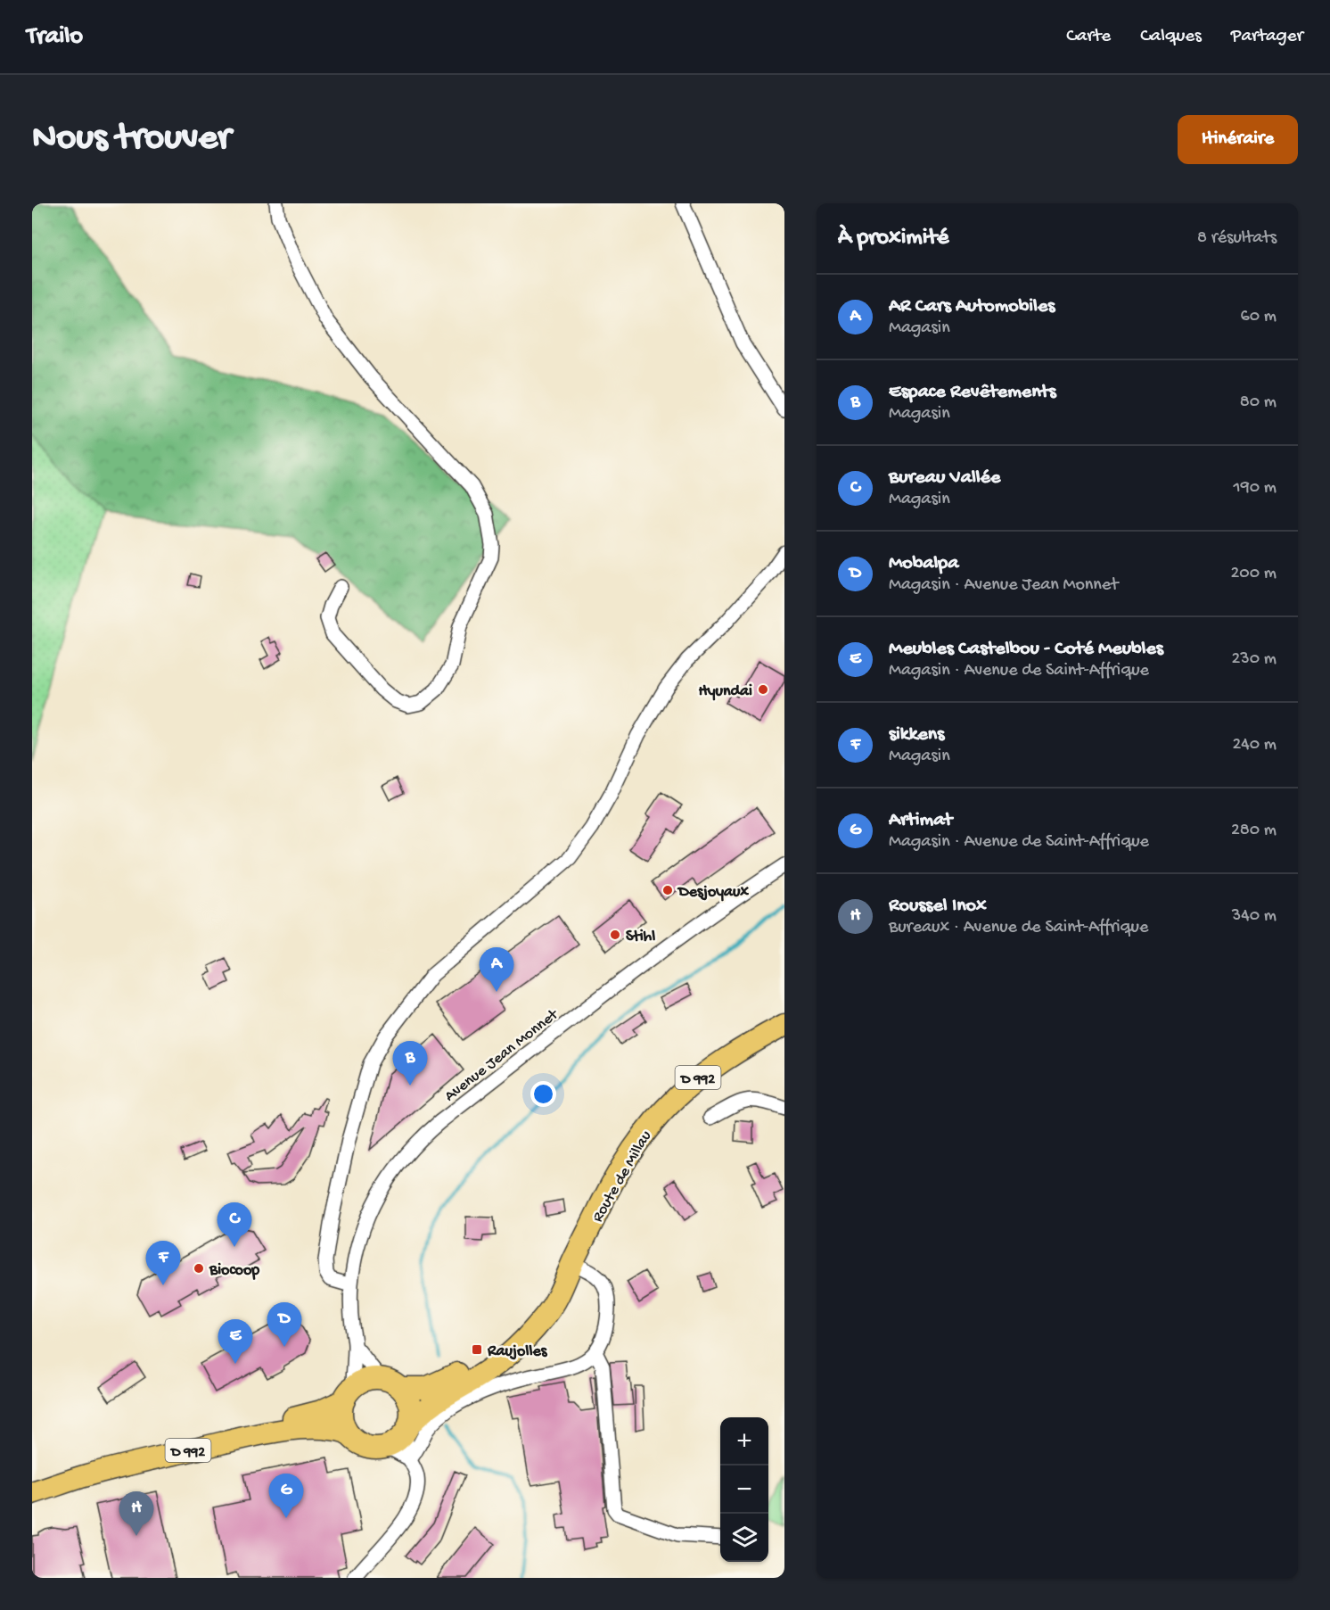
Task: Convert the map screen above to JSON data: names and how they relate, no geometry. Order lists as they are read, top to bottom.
{
  "streets": {
    "main road": ["D 992", "Route de Millau"],
    "street": ["Avenue Jean Monnet"]
  },
  "crossings": [
    ["Avenue Jean Monnet", "D 992"],
    ["Avenue Jean Monnet", "Route de Millau"],
    ["D 992", "Route de Millau"]
  ],
  "places": {
    "other": [
      "Hyundai",
      "Desjoyaux",
      "Stihl",
      "Biocoop"
    ],
    "transit": ["Raujolles"]
  },
  "page": {
    "header": "Trailo",
    "nav": ["Carte", "Calques", "Partager"],
    "buttons": "Itinéraire",
    "title": "Nous trouver",
    "heading": ["À proximité", "8 résultats"],
    "list": [
      {
        "mark": "A",
        "name": "AR Cars Automobiles",
        "note": "Magasin",
        "value": "60 m"
      },
      {
        "mark": "B",
        "name": "Espace Revêtements",
        "note": "Magasin",
        "value": "80 m"
      },
      {
        "mark": "C",
        "name": "Bureau Vallée",
        "note": "Magasin",
        "value": "190 m"
      },
      {
        "mark": "D",
        "name": "Mobalpa",
        "note": "Magasin · Avenue Jean Monnet",
        "value": "200 m"
      },
      {
        "mark": "E",
        "name": "Meubles Castelbou - Coté Meubles",
        "note": "Magasin · Avenue de Saint-Affrique",
        "value": "230 m"
      },
      {
        "mark": "F",
        "name": "sikkens",
        "note": "Magasin",
        "value": "240 m"
      },
      {
        "mark": "G",
        "name": "Artimat",
        "note": "Magasin · Avenue de Saint-Affrique",
        "value": "280 m"
      },
      {
        "mark": "H",
        "name": "Roussel Inox",
        "note": "Bureaux · Avenue de Saint-Affrique",
        "value": "340 m"
      }
    ],
    "pins": [
      "A",
      "B",
      "C",
      "F",
      "D",
      "E",
      "G",
      "H"
    ],
    "map_buttons": ["+", "−"]
  }
}
